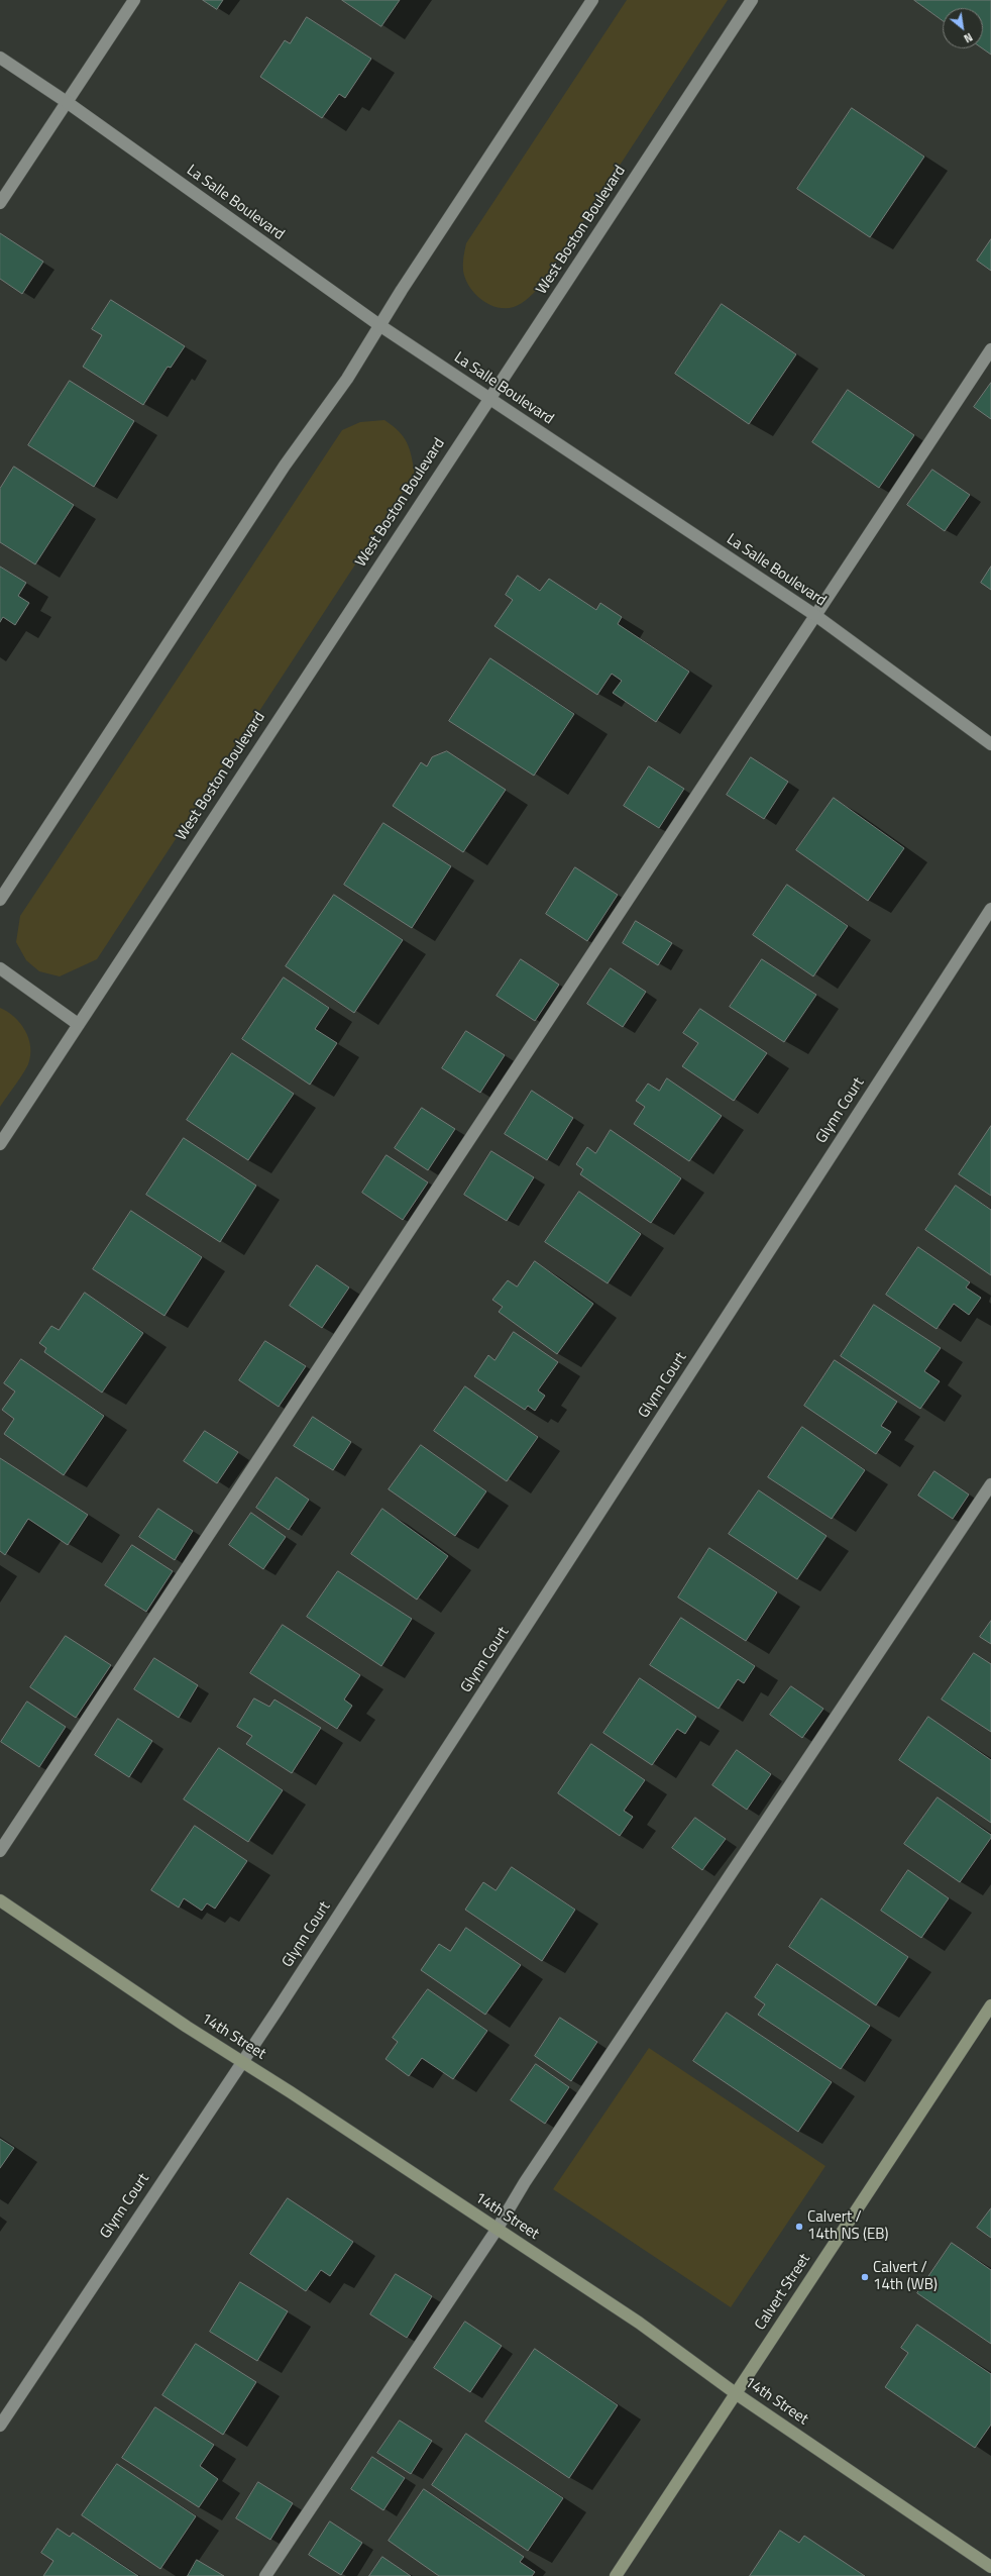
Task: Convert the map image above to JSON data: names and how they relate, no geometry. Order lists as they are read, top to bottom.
{
  "streets": {
    "street": [
      "La Salle Boulevard",
      "West Boston Boulevard",
      "Glynn Court",
      "14th Street",
      "Calvert Street"
    ]
  },
  "crossings": [
    ["La Salle Boulevard", "West Boston Boulevard"],
    ["Glynn Court", "14th Street"],
    ["14th Street", "Calvert Street"]
  ],
  "places": ["Calvert / 14th NS (EB)", "Calvert / 14th (WB)"],
  "north": "bottom right"
}
